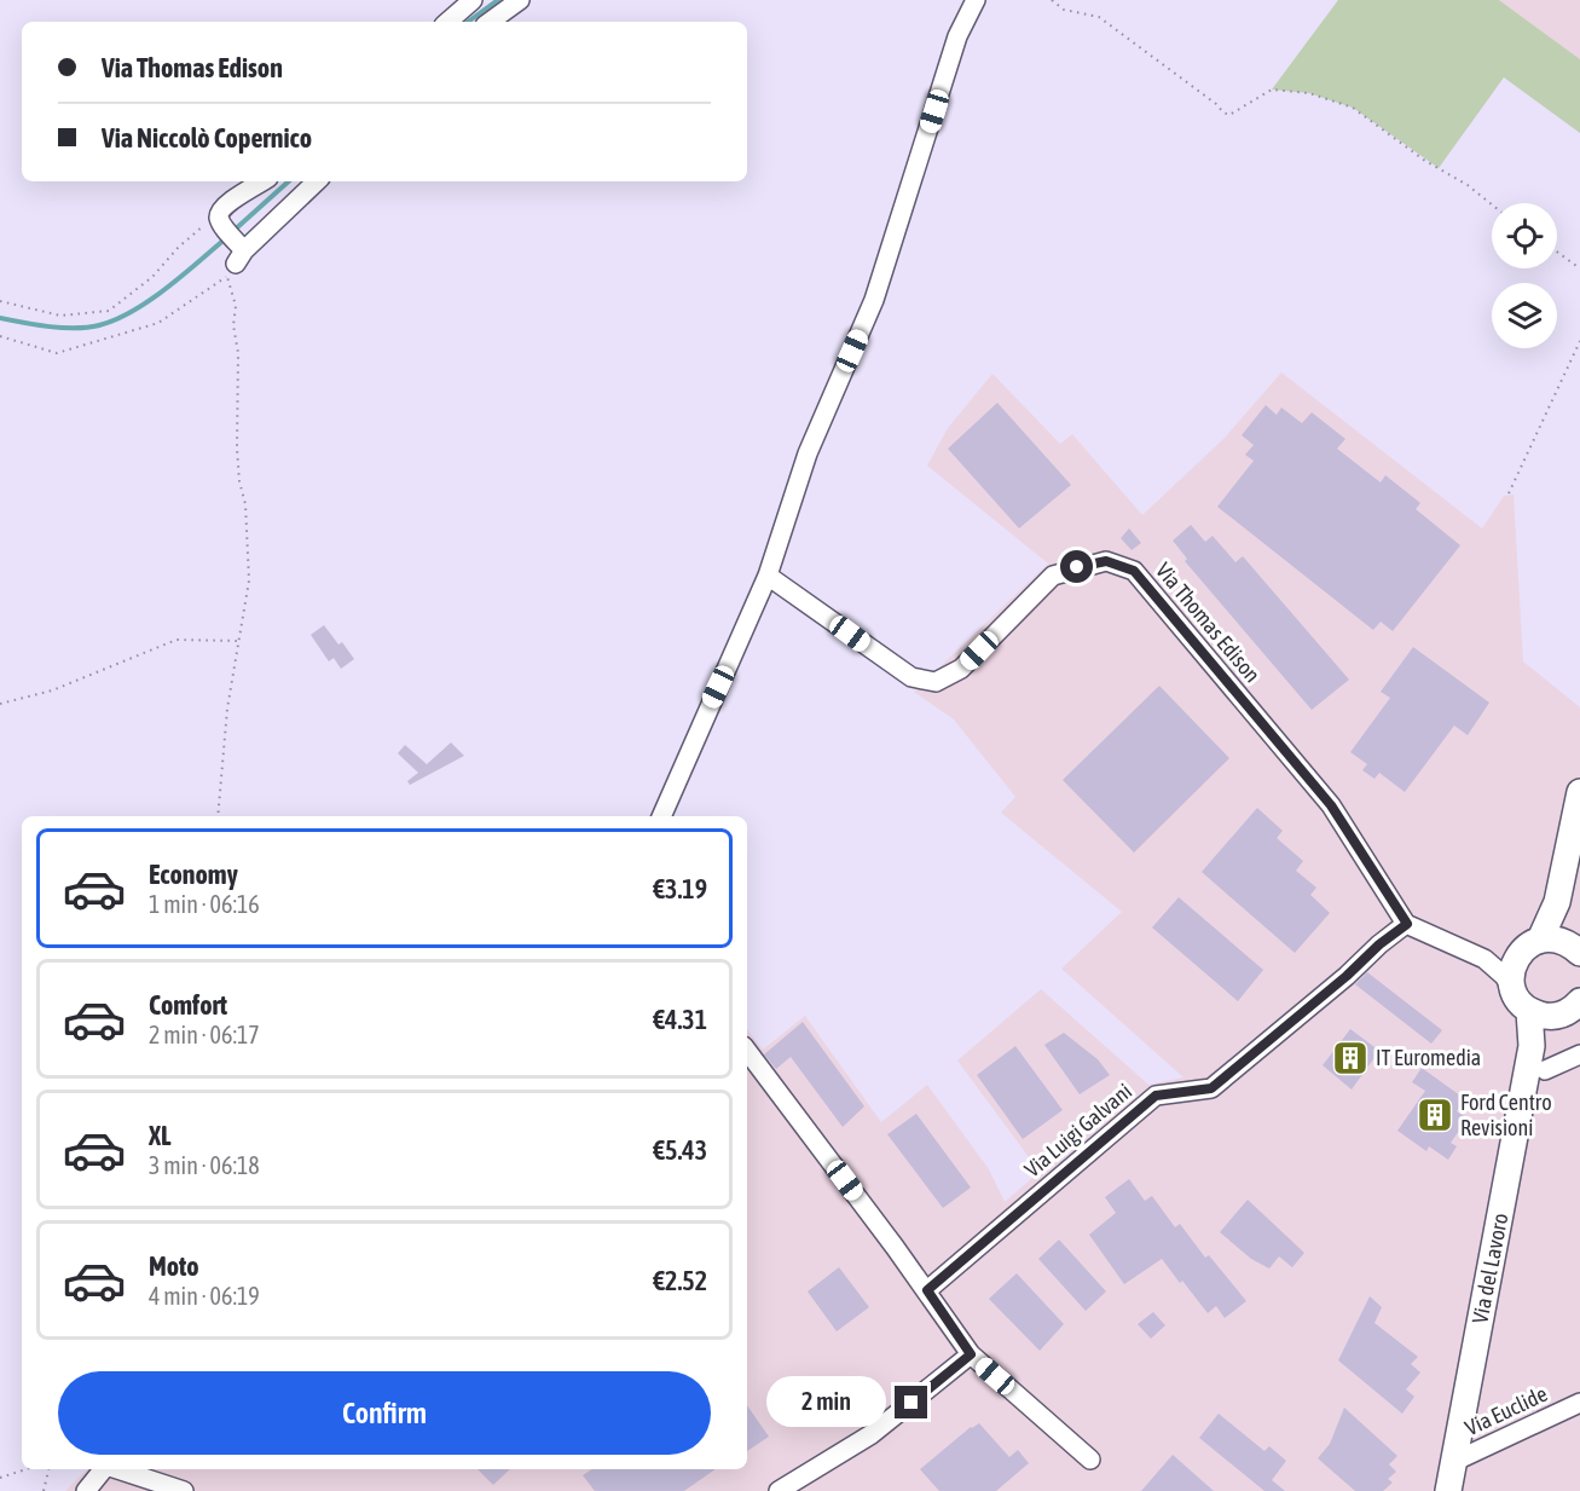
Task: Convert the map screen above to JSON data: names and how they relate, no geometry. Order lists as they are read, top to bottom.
{
  "streets": {
    "main road": ["Via del Lavoro"],
    "street": ["Via Thomas Edison", "Via Luigi Galvani", "Via Euclide"]
  },
  "crossings": [
    ["Via Thomas Edison", "Via Luigi Galvani"],
    ["Via del Lavoro", "Via Euclide"]
  ],
  "places": {
    "building": ["IT Euromedia", "Ford Centro Revisioni"]
  },
  "page": {
    "banner": ["Via Thomas Edison", "Via Niccolò Copernico"],
    "list": [
      {
        "name": "Economy",
        "note": "1 min · 06:16",
        "value": "€3.19"
      },
      {
        "name": "Comfort",
        "note": "2 min · 06:17",
        "value": "€4.31"
      },
      {
        "name": "XL",
        "note": "3 min · 06:18",
        "value": "€5.43"
      },
      {
        "name": "Moto",
        "note": "4 min · 06:19",
        "value": "€2.52"
      }
    ],
    "buttons": "Confirm",
    "bubble": "2 min"
  }
}
